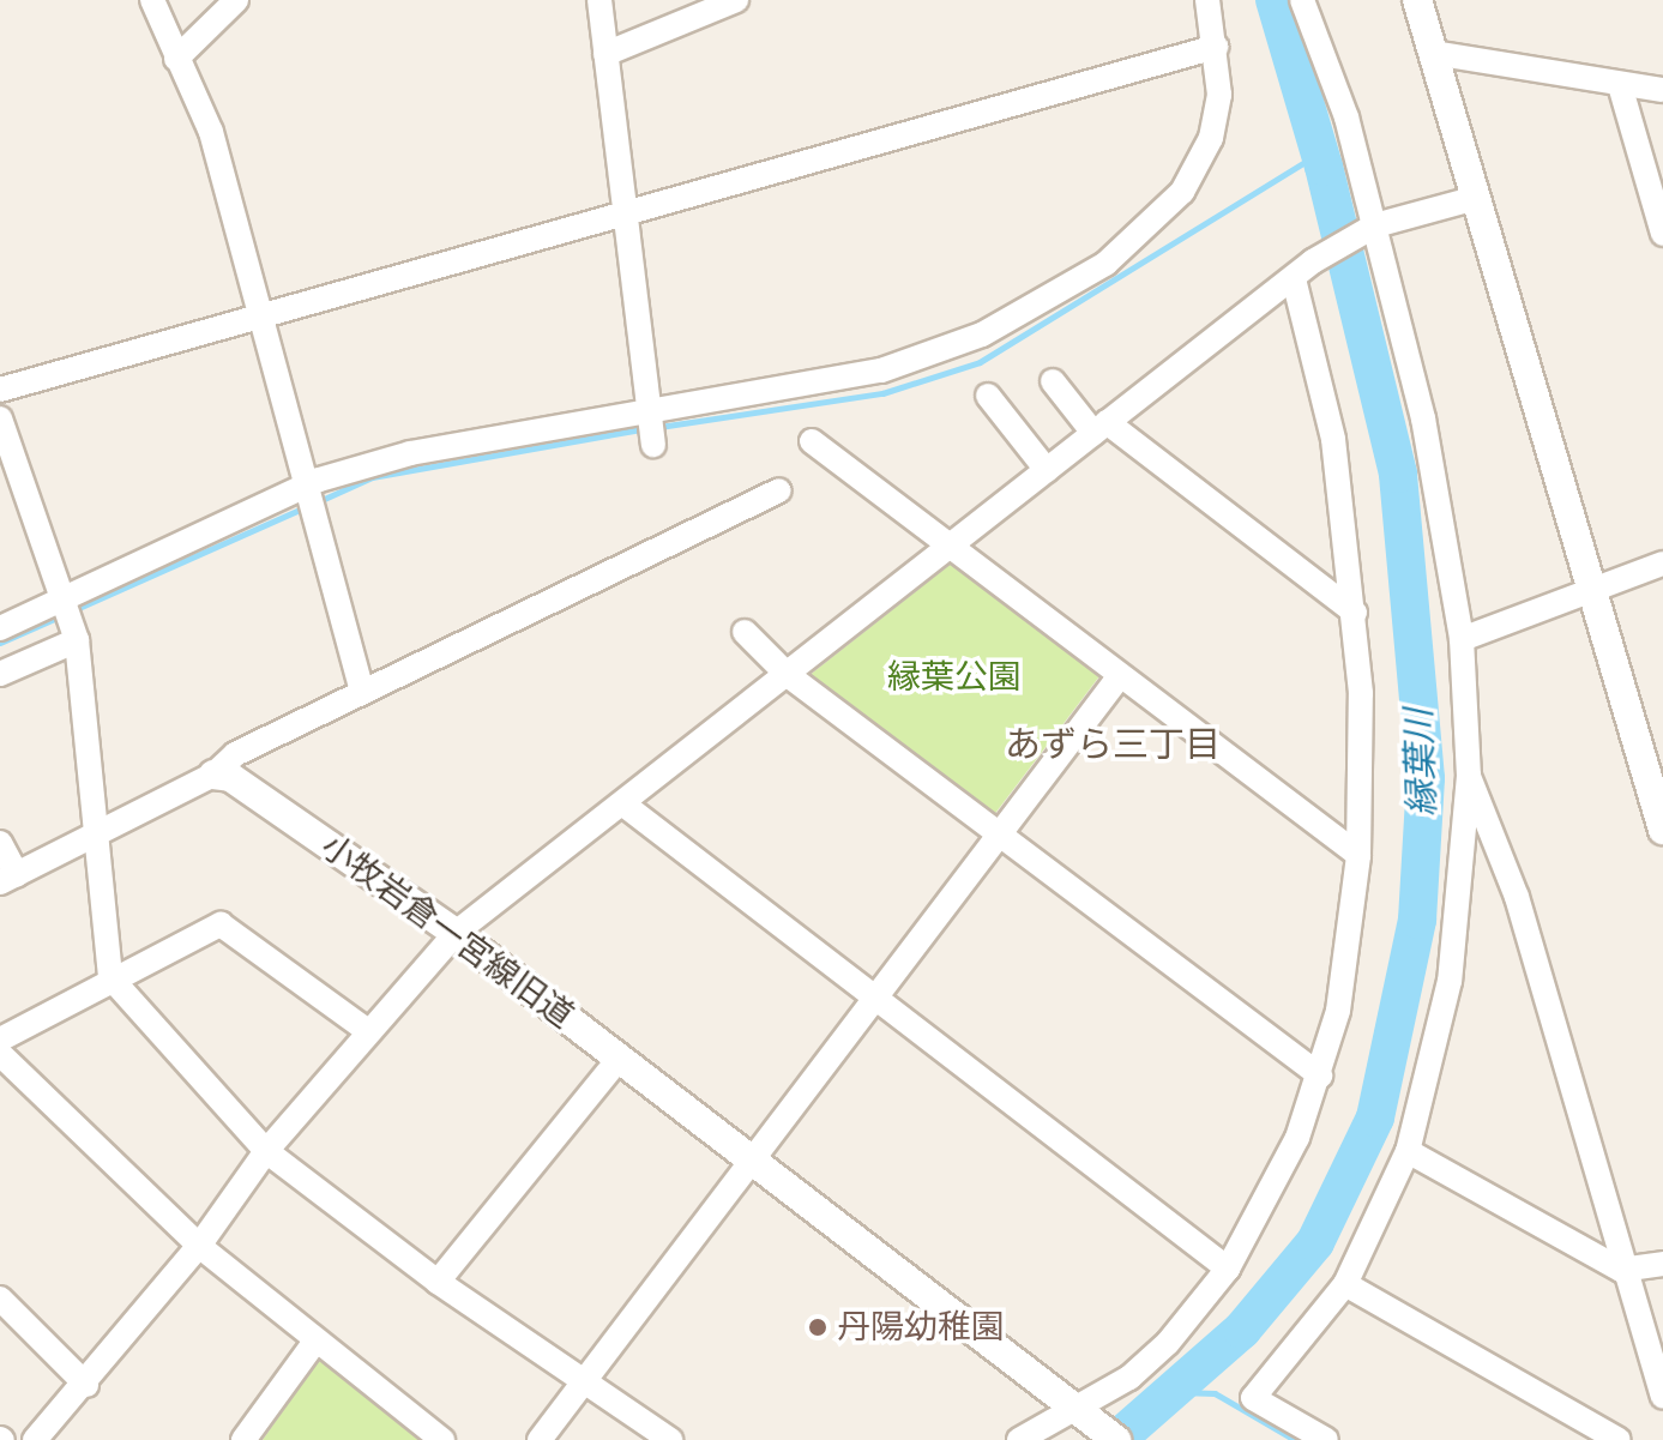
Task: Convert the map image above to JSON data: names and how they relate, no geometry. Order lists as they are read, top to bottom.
{
  "streets": {
    "street": ["小牧岩倉一宮線旧道"]
  },
  "districts": ["あずら三丁目"],
  "water": ["縁葉川"],
  "parks": ["縁葉公園"],
  "places": ["丹陽幼稚園"]
}
